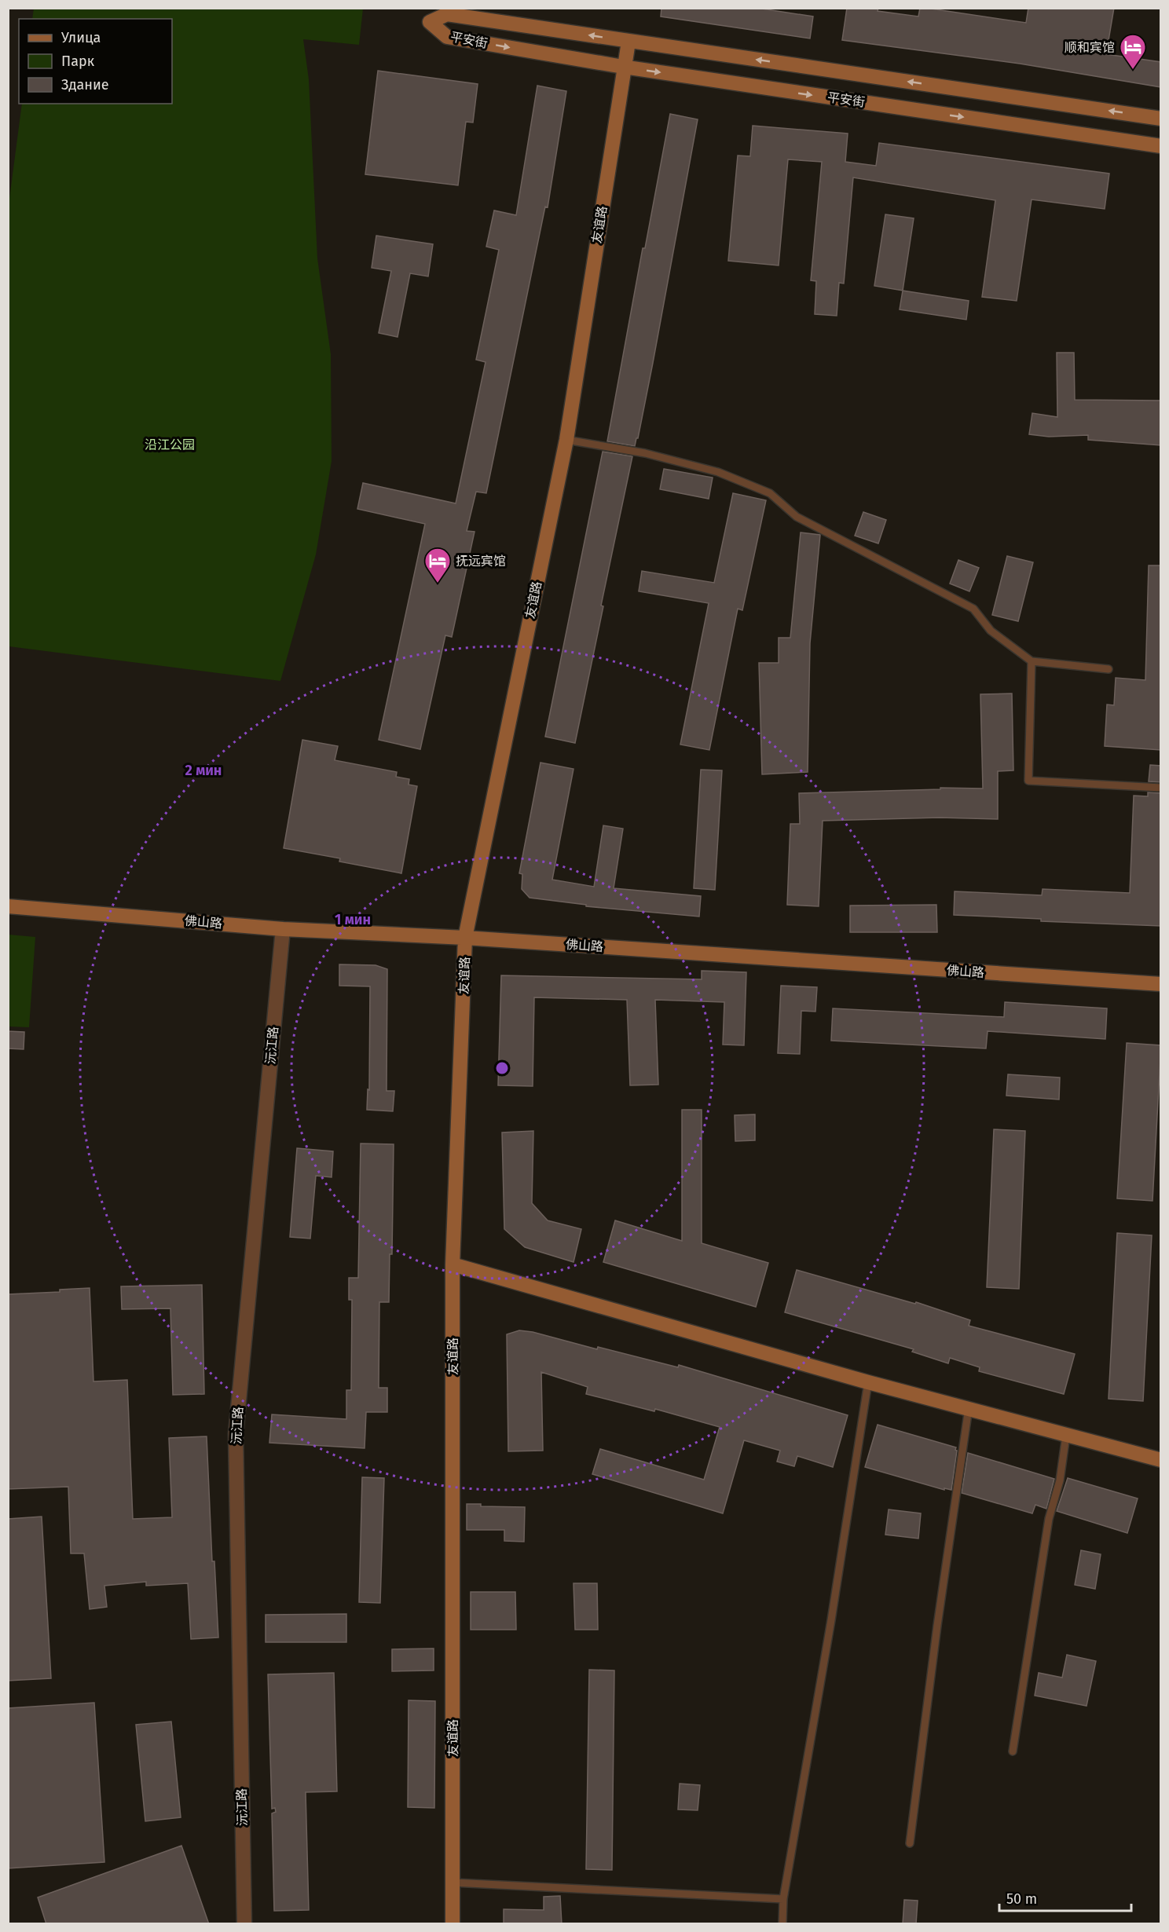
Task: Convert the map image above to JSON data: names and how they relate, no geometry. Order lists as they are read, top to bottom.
{
  "streets": {
    "street": [
      "平安街",
      "友谊路",
      "佛山路",
      "沅江路"
    ]
  },
  "crossings": [
    ["平安街", "友谊路"],
    ["友谊路", "佛山路"],
    ["佛山路", "沅江路"]
  ],
  "parks": ["沿江公园"],
  "places": {
    "hotel": ["顺和宾馆", "抚远宾馆"]
  },
  "legend": ["Улица", "Парк", "Здание"],
  "scale_bar": "50 m",
  "rings": ["2 мин", "1 мин"]
}
